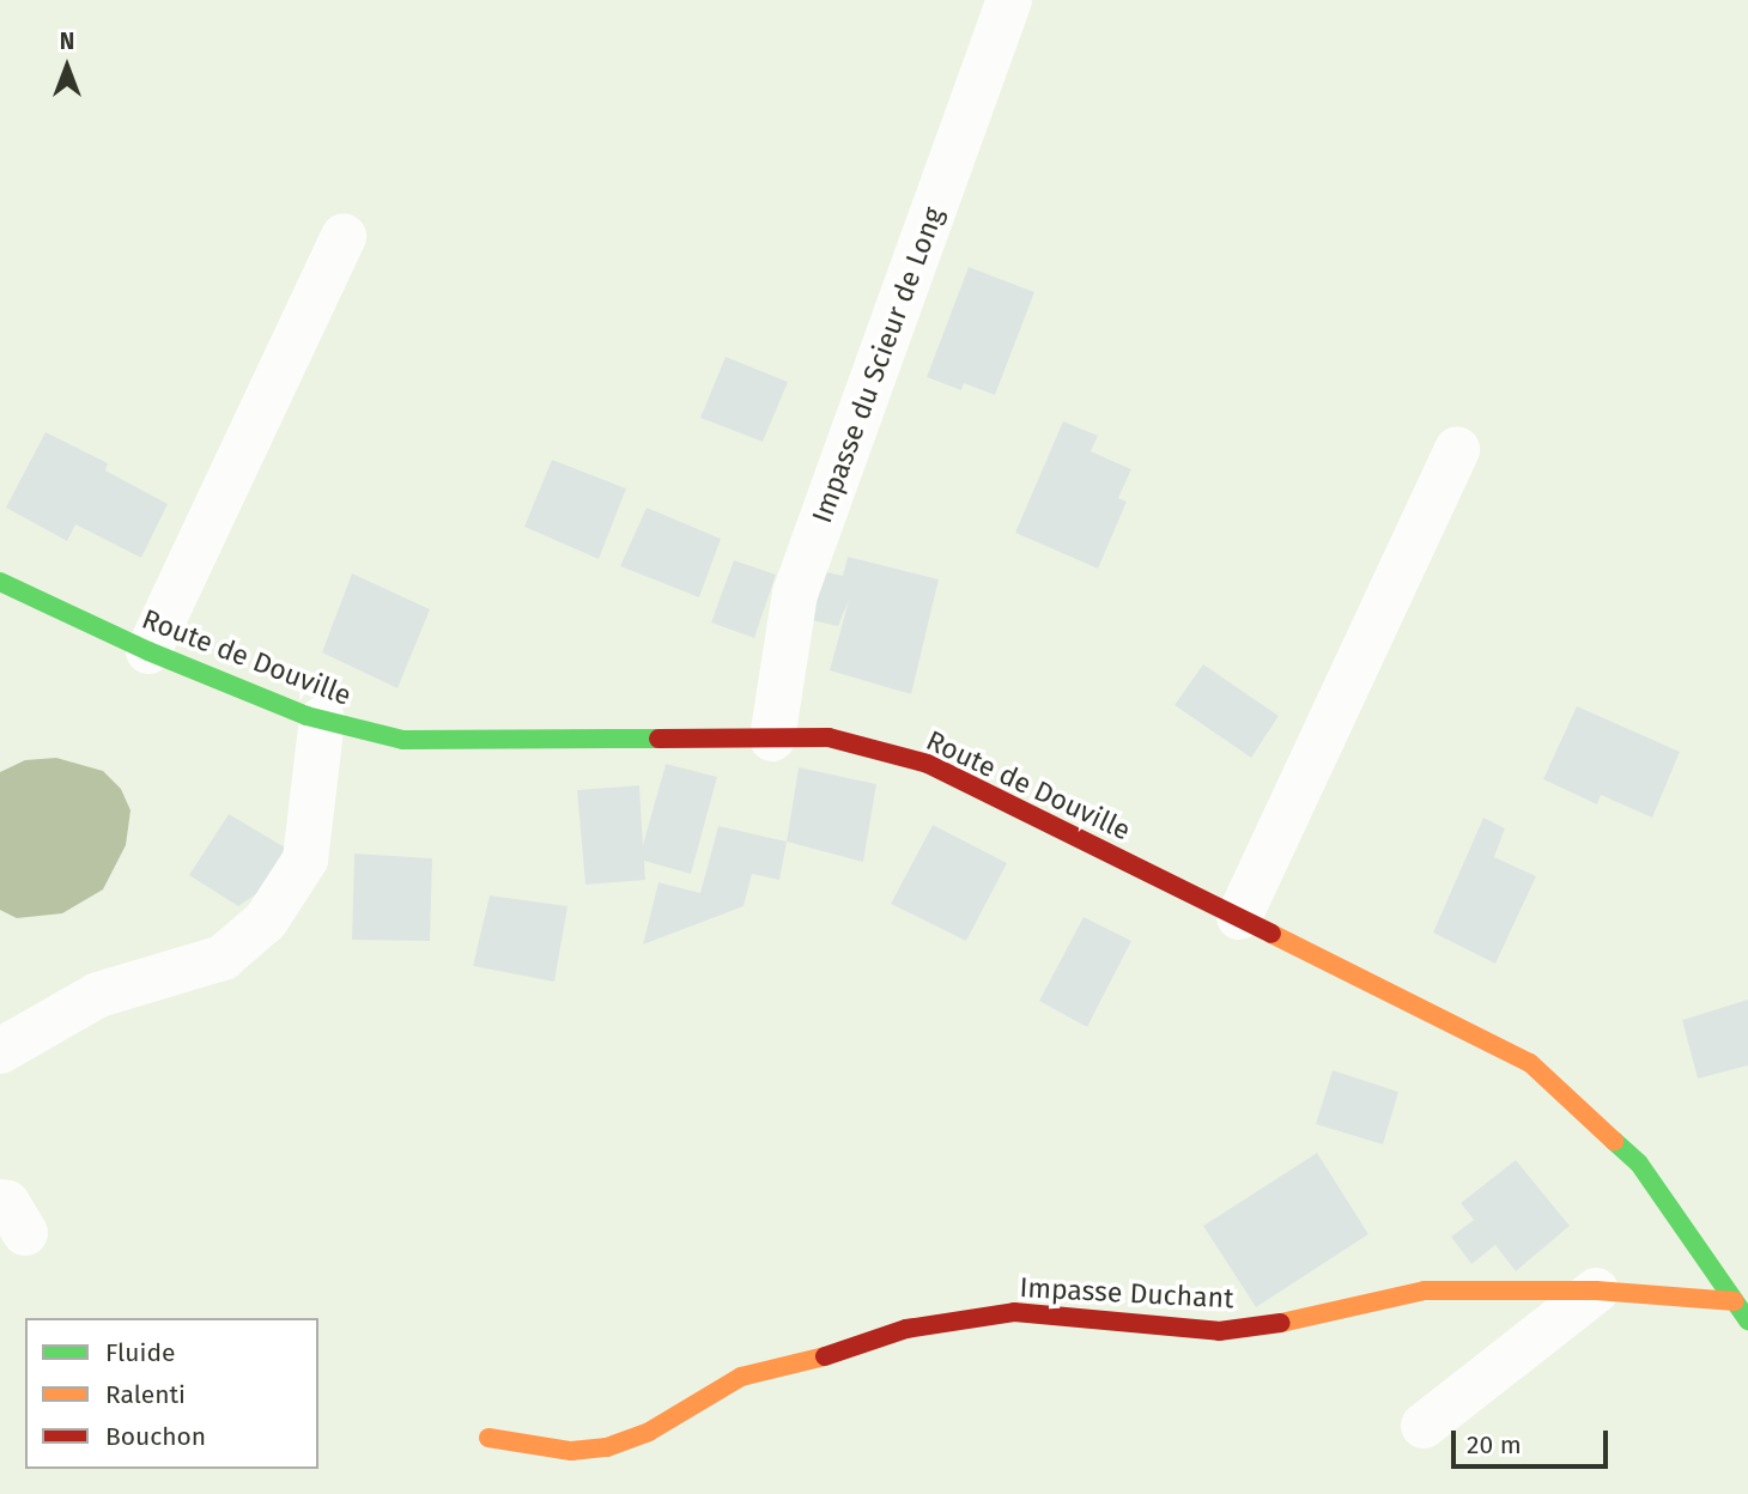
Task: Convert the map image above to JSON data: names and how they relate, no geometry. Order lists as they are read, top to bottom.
{
  "streets": {
    "main road": ["Route de Douville", "Impasse Duchant"],
    "street": ["Impasse du Scieur de Long"]
  },
  "crossings": [
    ["Impasse du Scieur de Long", "Route de Douville"],
    ["Route de Douville", "Impasse Duchant"]
  ],
  "legend": ["Fluide", "Ralenti", "Bouchon"],
  "scale_bar": "20 m",
  "north": "top"
}
